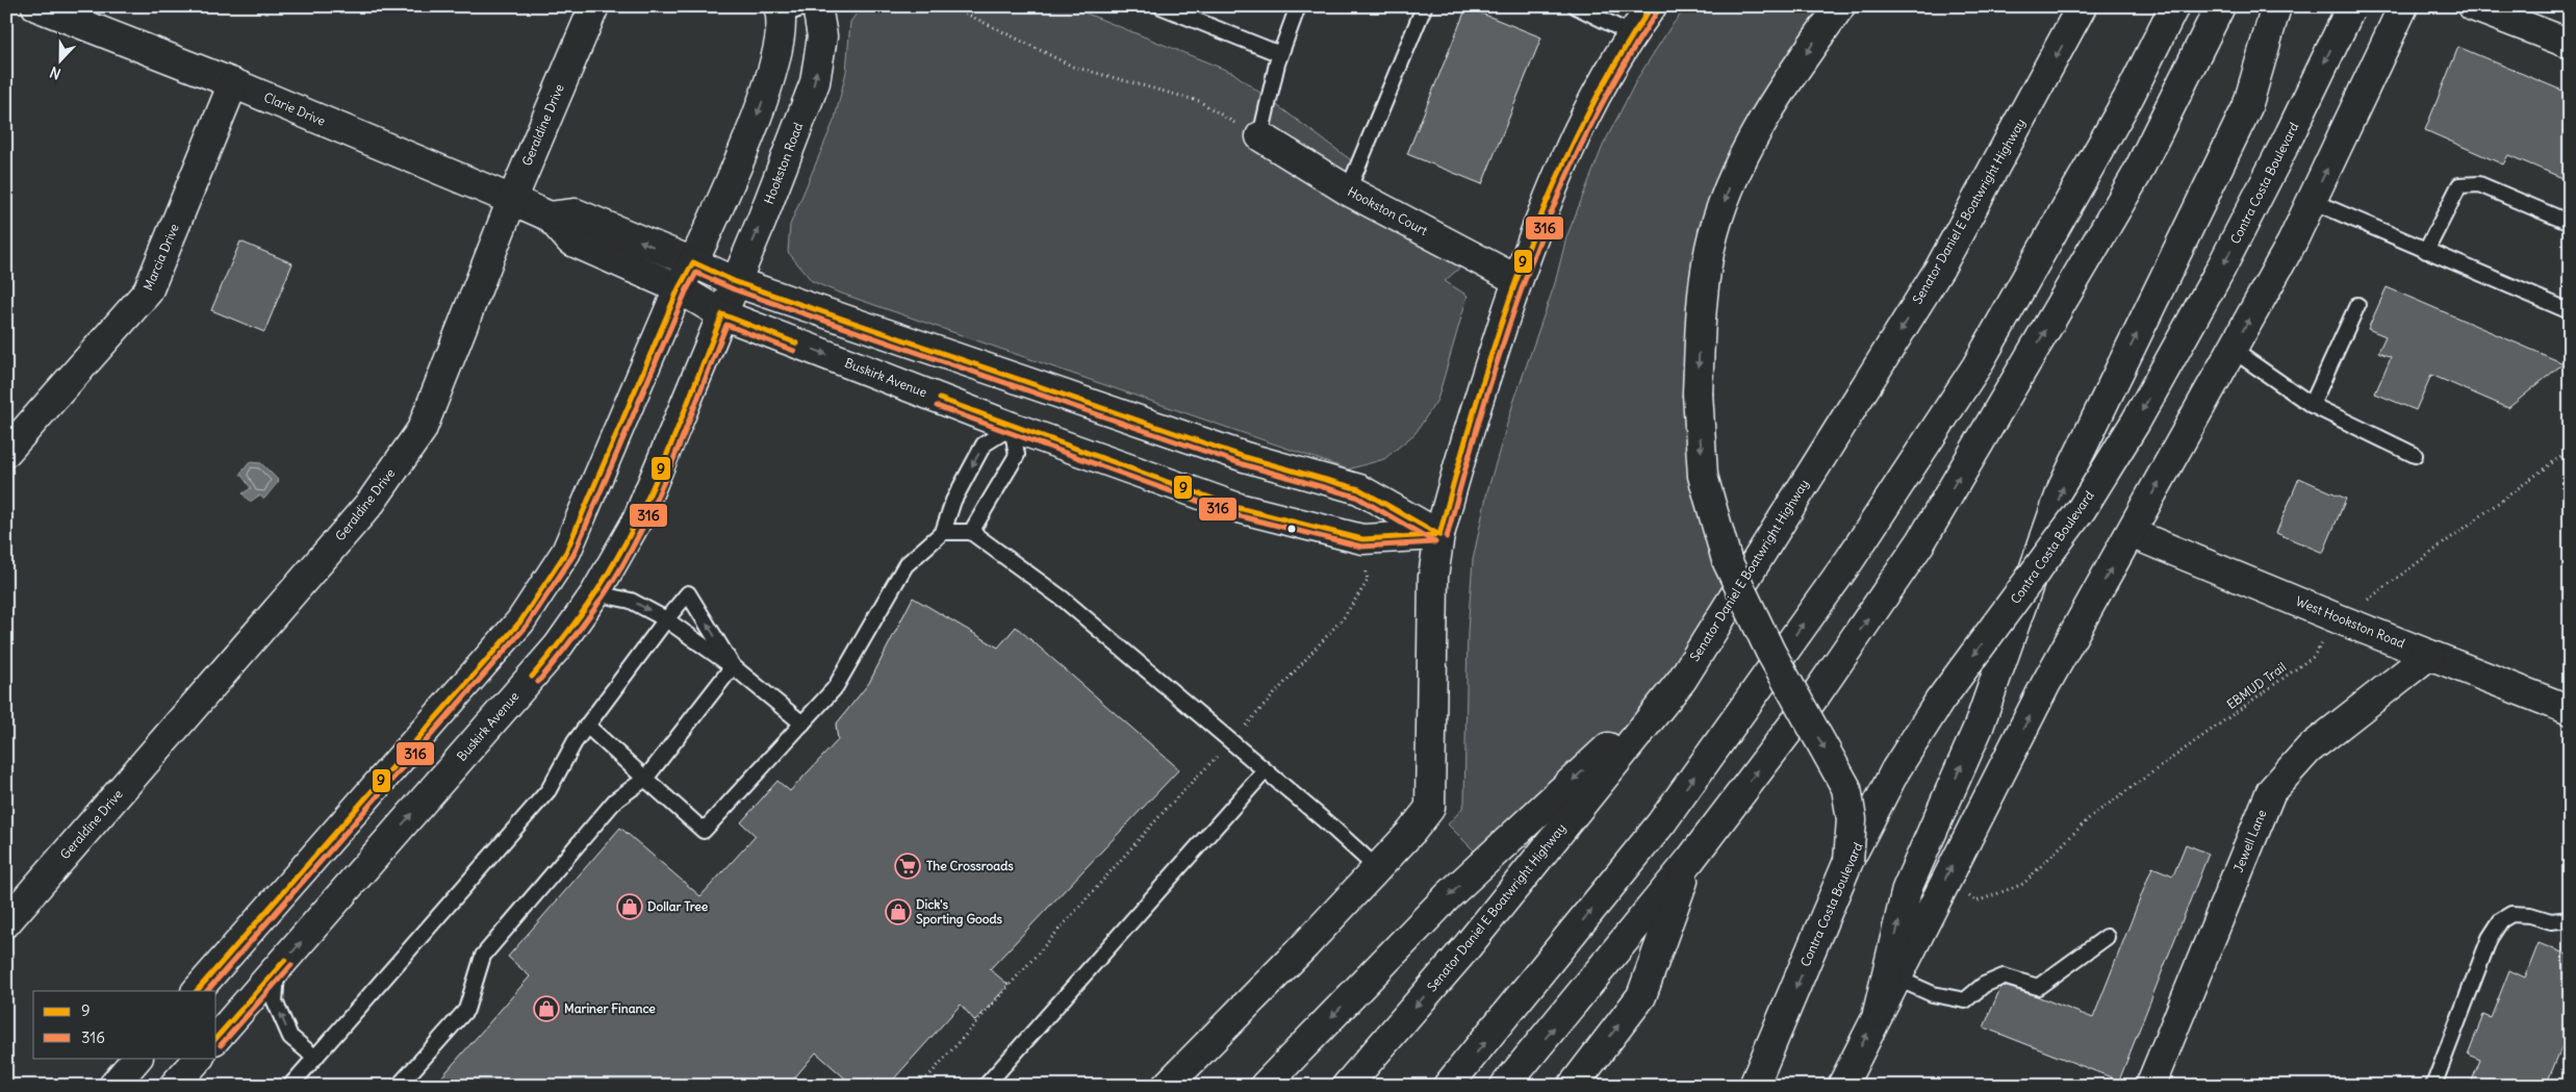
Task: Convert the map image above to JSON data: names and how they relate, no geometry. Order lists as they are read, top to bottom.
{
  "streets": {
    "main road": [
      "Clarie Drive",
      "Geraldine Drive",
      "Hookston Road",
      "Contra Costa Boulevard",
      "Hookston Court",
      "Senator Daniel E Boatwright Highway",
      "Marcia Drive",
      "Buskirk Avenue",
      "West Hookston Road",
      "Jewell Lane"
    ],
    "path": ["EBMUD Trail"]
  },
  "crossings": [
    ["Clarie Drive", "Geraldine Drive"],
    ["Clarie Drive", "Marcia Drive"],
    ["Clarie Drive", "Buskirk Avenue"],
    ["Hookston Road", "Buskirk Avenue"],
    ["West Hookston Road", "EBMUD Trail"],
    ["West Hookston Road", "Jewell Lane"]
  ],
  "one_way": ["Buskirk Avenue"],
  "places": {
    "supermarket": ["The Crossroads"],
    "shop": ["Dollar Tree", "Dick's Sporting Goods", "Mariner Finance"]
  },
  "lines": ["transit line 9", "transit line 316"],
  "legend": ["9", "316"],
  "north": "bottom"
}
